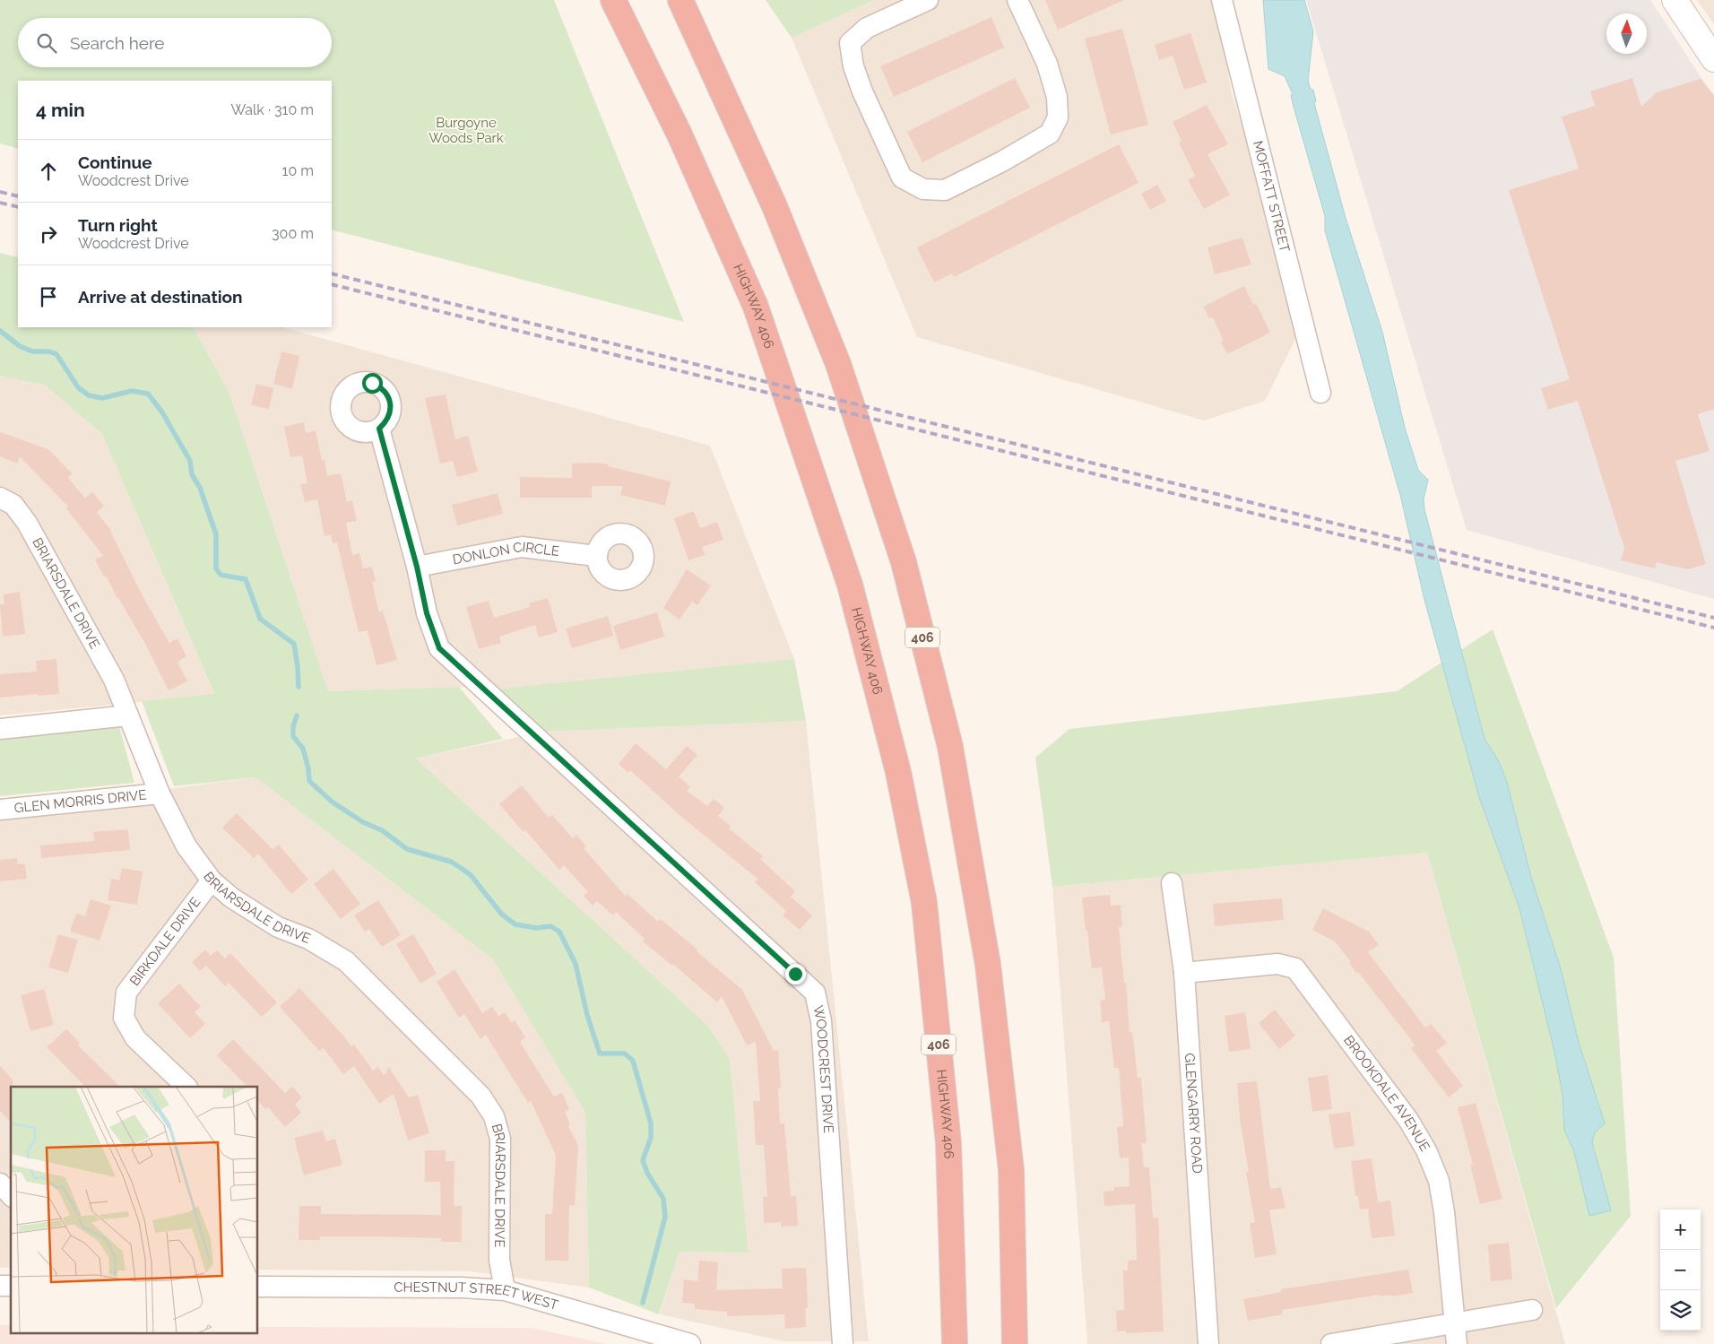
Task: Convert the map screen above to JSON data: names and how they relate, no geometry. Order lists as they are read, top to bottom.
{
  "streets": {
    "highway": ["HIGHWAY 406", "406"],
    "street": [
      "MOFFATT STREET",
      "DONLON CIRCLE",
      "BRIARSDALE DRIVE",
      "GLEN MORRIS DRIVE",
      "BIRKDALE DRIVE",
      "WOODCREST DRIVE",
      "BROOKDALE AVENUE",
      "GLENGARRY ROAD",
      "CHESTNUT STREET WEST"
    ]
  },
  "crossings": [
    ["DONLON CIRCLE", "WOODCREST DRIVE"],
    ["BRIARSDALE DRIVE", "GLEN MORRIS DRIVE"],
    ["BRIARSDALE DRIVE", "BIRKDALE DRIVE"],
    ["BRIARSDALE DRIVE", "CHESTNUT STREET WEST"],
    ["BROOKDALE AVENUE", "GLENGARRY ROAD"]
  ],
  "parks": ["Burgoyne Woods Park"],
  "north": "top",
  "page": {
    "search": "Search here",
    "heading": ["4 min", "Walk · 310 m"],
    "list": [
      ["Continue", "Woodcrest Drive", "10 m"],
      ["Turn right", "Woodcrest Drive", "300 m"],
      "Arrive at destination"
    ],
    "map_buttons": ["+", "−"]
  }
}
